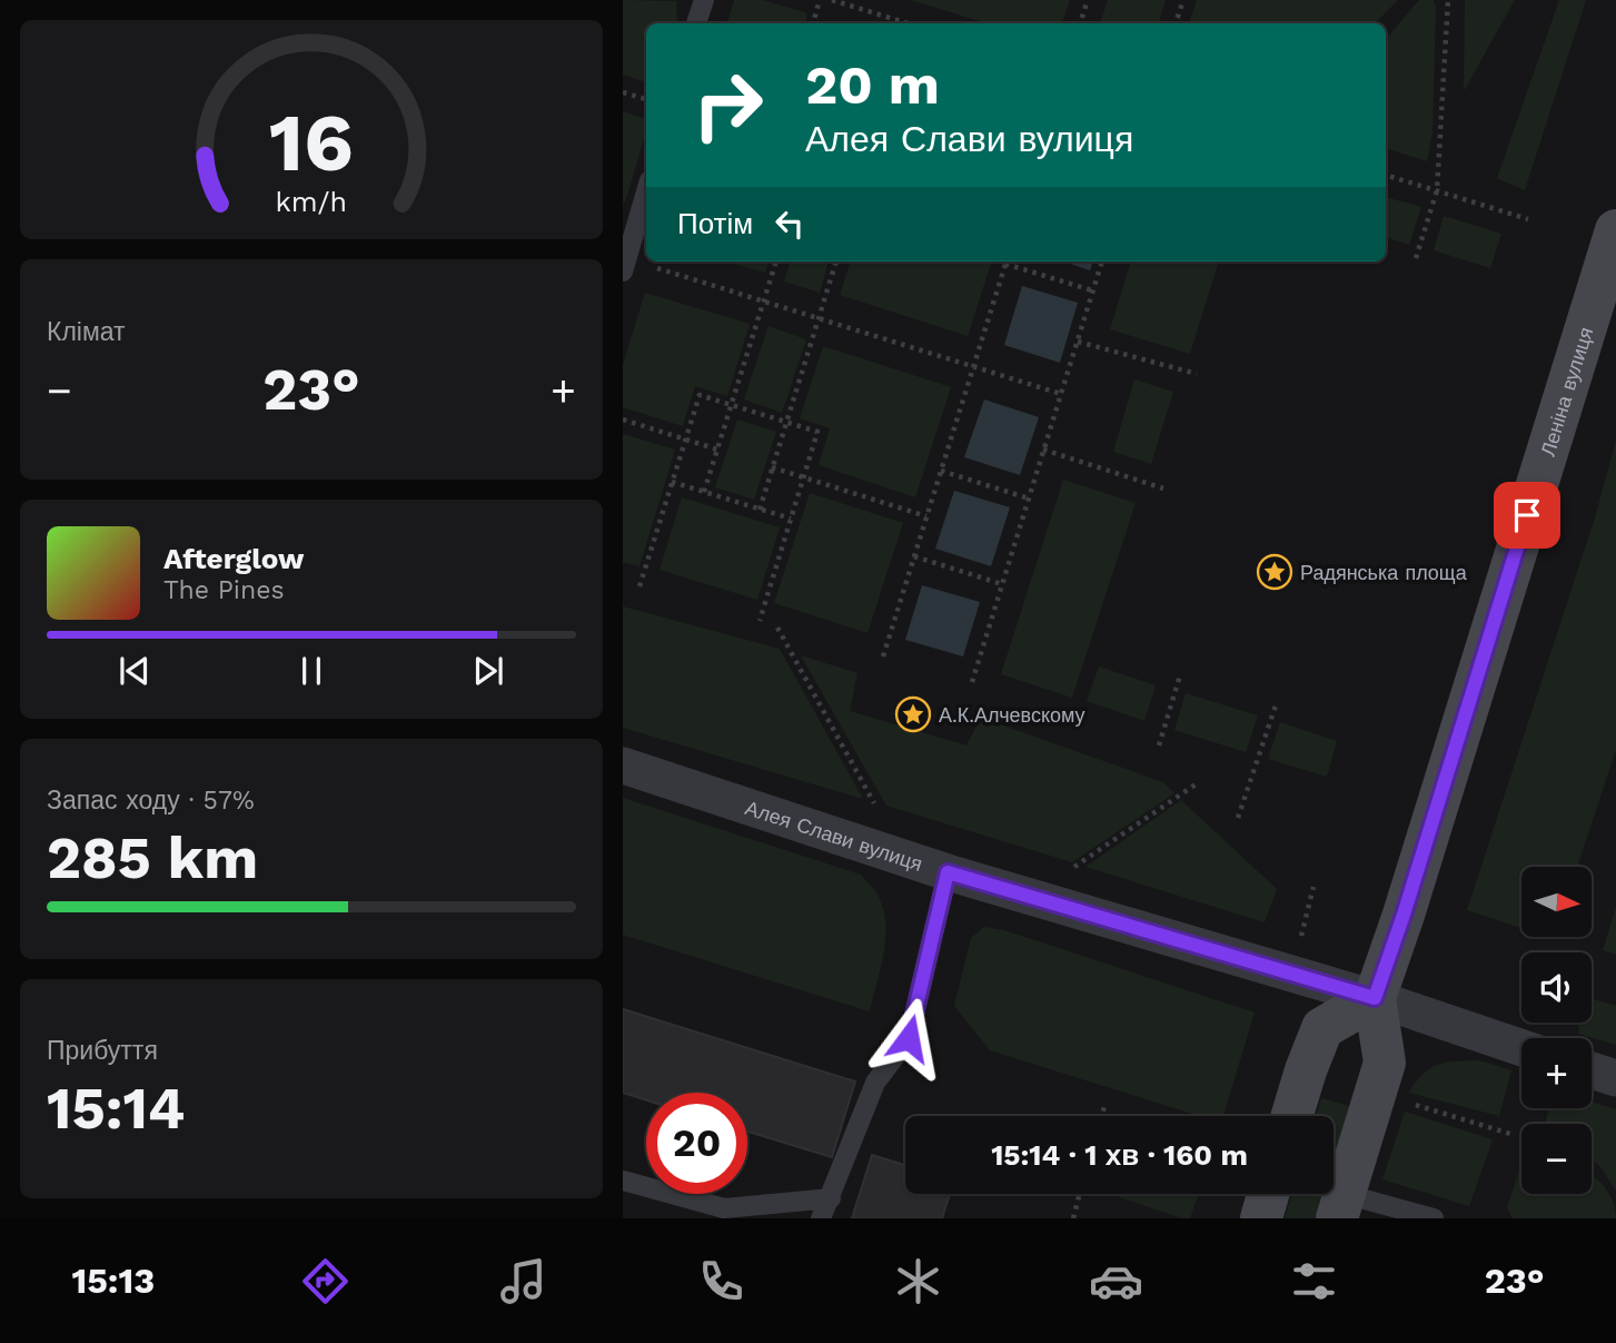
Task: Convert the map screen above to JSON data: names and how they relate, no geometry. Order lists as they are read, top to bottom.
{
  "streets": {
    "street": ["Леніна вулиця", "Алея Слави вулиця"]
  },
  "crossings": [
    ["Леніна вулиця", "Алея Слави вулиця"]
  ],
  "places": {
    "place": ["Радянська площа", "А.К.Алчевскому"]
  },
  "north": "right",
  "page": {
    "turn": ["20 m", "Алея Слави вулиця"],
    "then": "Потім",
    "tile": [
      "Клімат",
      ["Запас ходу · 57%", "285 km"],
      ["Прибуття", "15:14"]
    ],
    "heat": ["−", "23°", "+"],
    "song": ["Afterglow", "The Pines"],
    "map_buttons": ["+", "−"],
    "limit": "20",
    "trip": "15:14 · 1 хв · 160 m",
    "tabs": ["15:13", "23°"],
    "gauge": ["16", "km/h"]
  }
}
